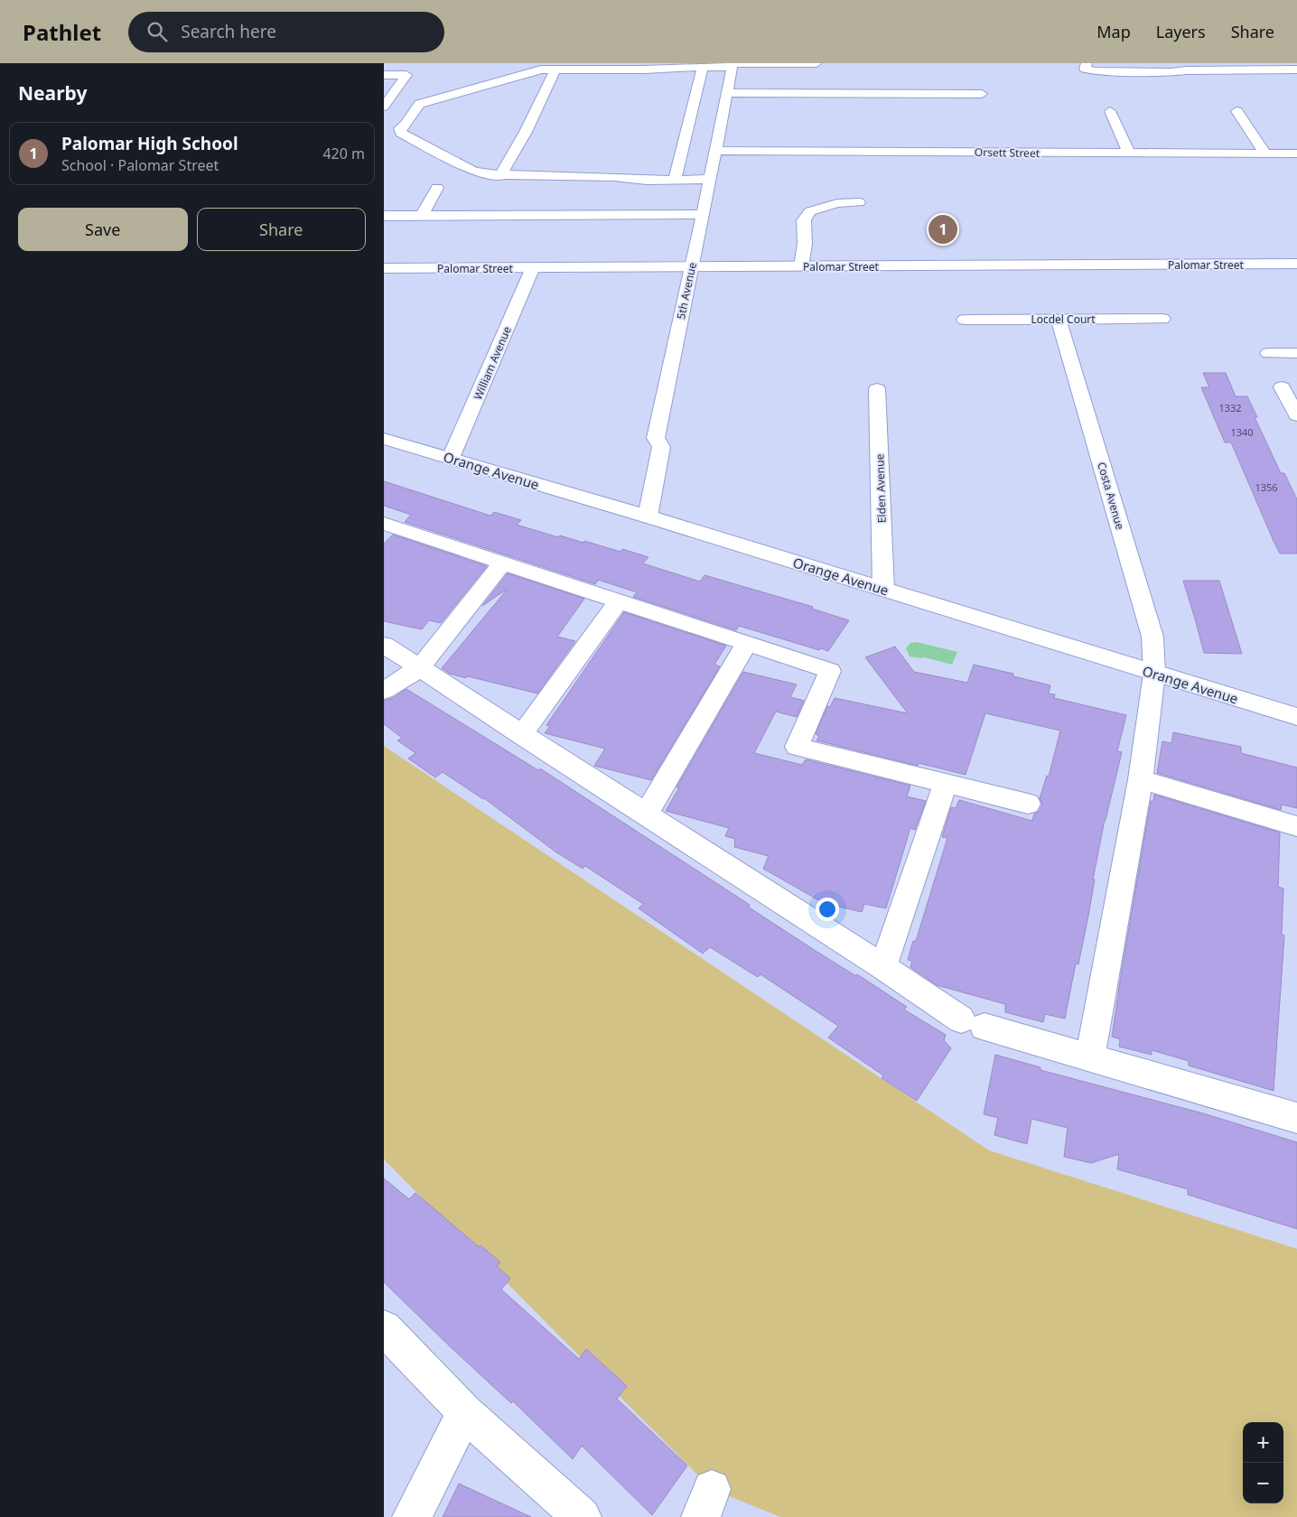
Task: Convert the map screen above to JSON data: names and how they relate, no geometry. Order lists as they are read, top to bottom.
{
  "streets": {
    "street": [
      "Orsett Street",
      "Palomar Street",
      "5th Avenue",
      "Locdel Court",
      "William Avenue",
      "Orange Avenue",
      "Elden Avenue",
      "Costa Avenue"
    ]
  },
  "crossings": [
    ["Orsett Street", "5th Avenue"],
    ["Palomar Street", "5th Avenue"],
    ["Palomar Street", "William Avenue"],
    ["5th Avenue", "Orange Avenue"],
    ["Locdel Court", "Costa Avenue"],
    ["William Avenue", "Orange Avenue"],
    ["Orange Avenue", "Elden Avenue"],
    ["Orange Avenue", "Costa Avenue"]
  ],
  "house_numbers": ["1332", "1340", "1356"],
  "page": {
    "header": "Pathlet",
    "search": "Search here",
    "nav": ["Map", "Layers", "Share"],
    "heading": "Nearby",
    "list": [
      {
        "mark": "1",
        "name": "Palomar High School",
        "note": "School · Palomar Street",
        "value": "420 m"
      }
    ],
    "buttons": ["Save", "Share"],
    "pins": "1",
    "map_buttons": ["+", "−"]
  }
}
